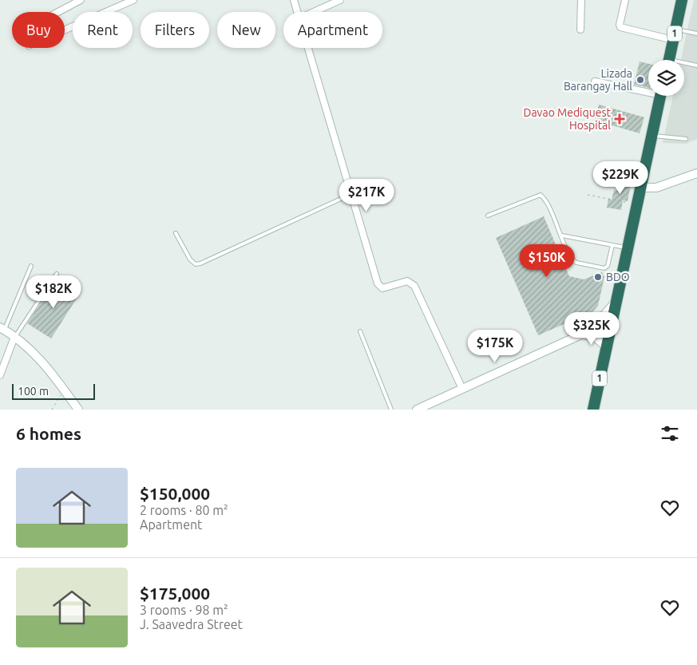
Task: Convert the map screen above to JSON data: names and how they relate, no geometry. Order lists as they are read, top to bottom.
{
  "streets": {
    "highway": ["1"]
  },
  "places": {
    "other": ["Lizada Barangay Hall", "BDO"],
    "health": ["Davao Mediquest Hospital"]
  },
  "scale_bar": "100 m",
  "page": {
    "chip": [
      "Buy",
      "Rent",
      "Filters",
      "New",
      "Apartment"
    ],
    "price": [
      "$229K",
      "$217K",
      "$150K",
      "$182K",
      "$325K",
      "$175K"
    ],
    "scale": "100 m",
    "heading": "6 homes",
    "list": [
      {
        "name": "$150,000",
        "note": "2 rooms · 80 m² · Apartment"
      },
      {
        "name": "$175,000",
        "note": "3 rooms · 98 m² · J. Saavedra Street"
      }
    ]
  }
}
